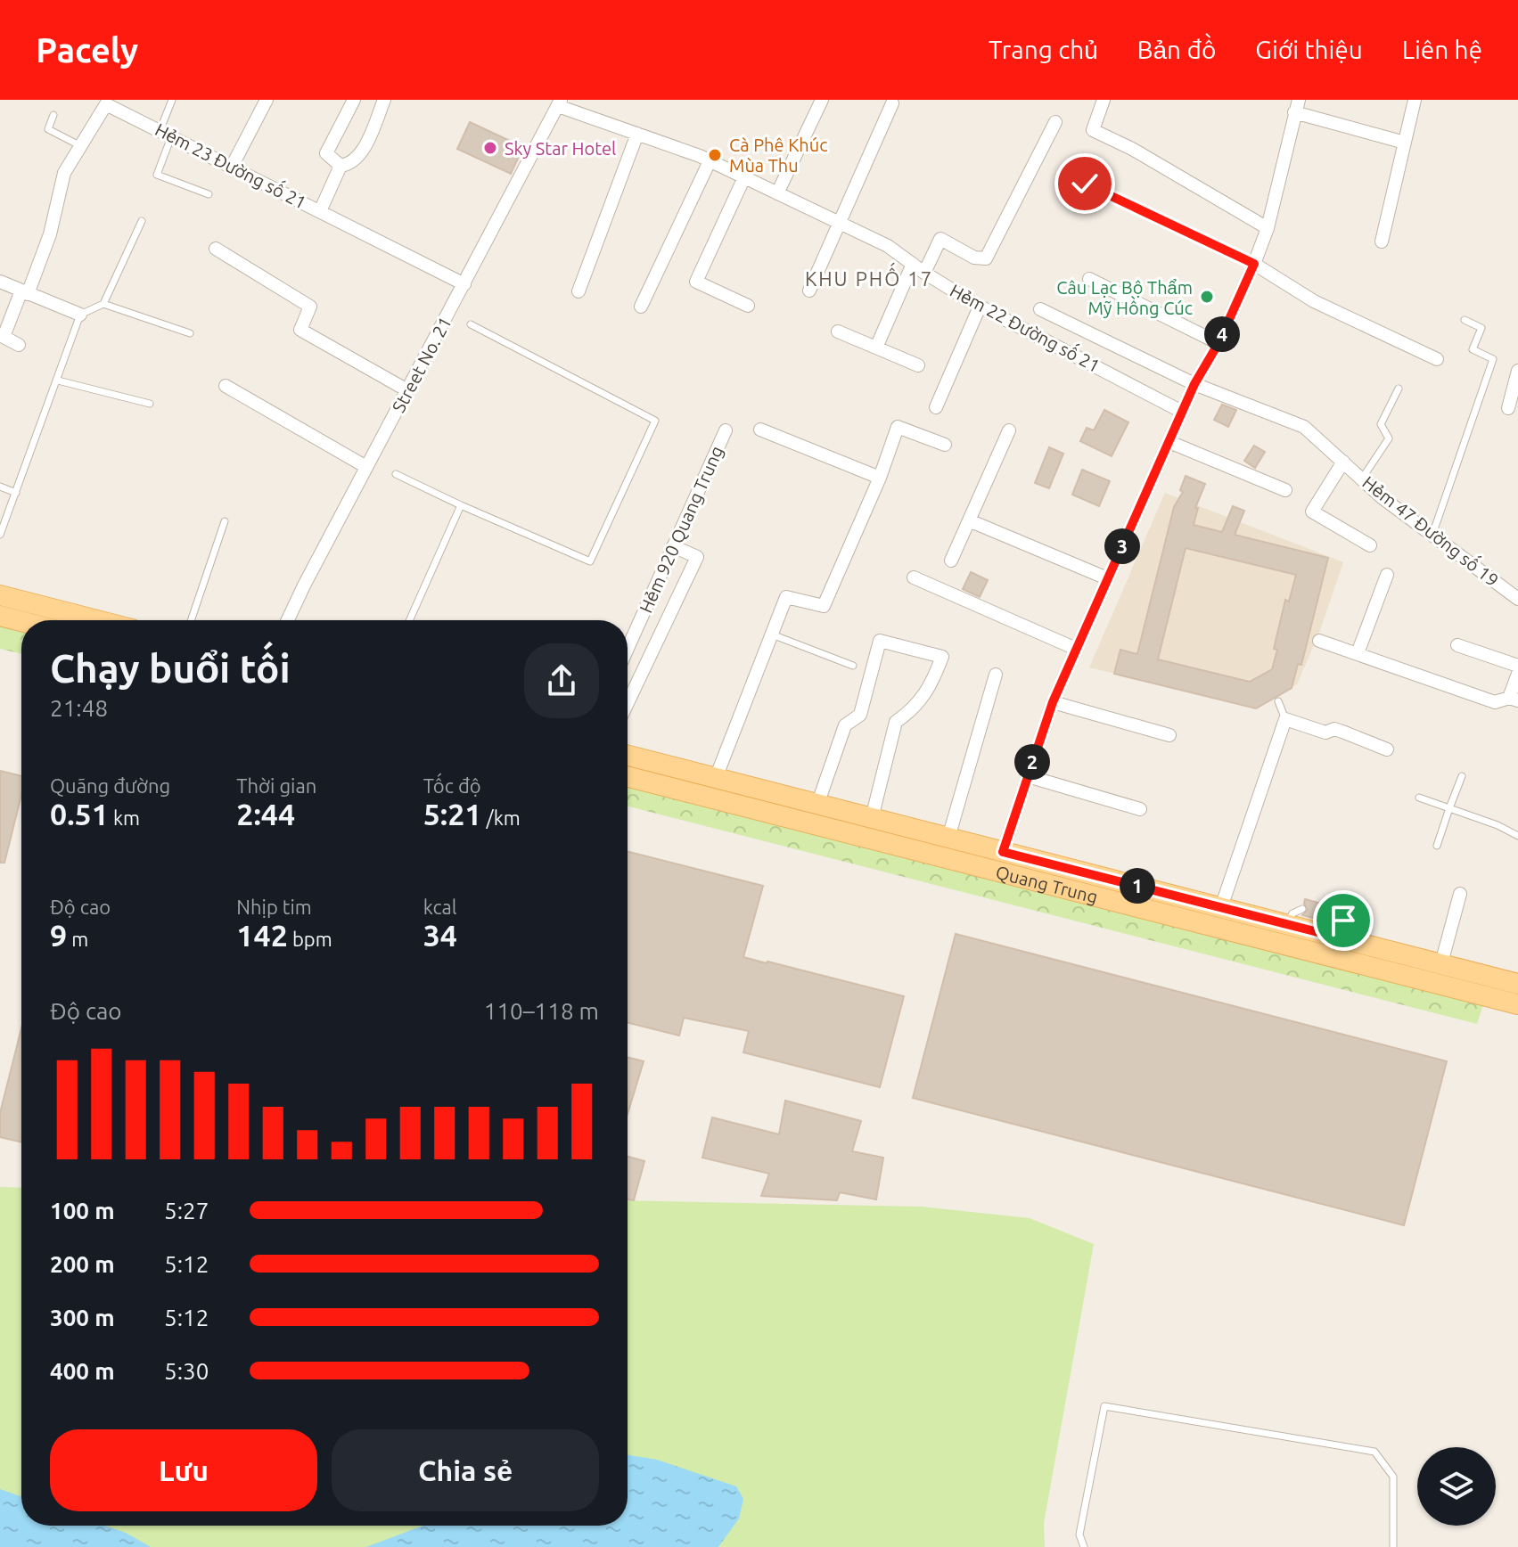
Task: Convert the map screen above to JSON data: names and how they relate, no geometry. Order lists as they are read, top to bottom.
{
  "streets": {
    "main road": ["Quang Trung"],
    "street": [
      "Hẻm 23 Đường số 21",
      "Hẻm 22 Đường số 21",
      "Street No. 21",
      "Hẻm 920 Quang Trung",
      "Hẻm 47 Đường số 19"
    ]
  },
  "crossings": [
    ["Hẻm 23 Đường số 21", "Street No. 21"],
    ["Hẻm 22 Đường số 21", "Street No. 21"]
  ],
  "districts": ["KHU PHỐ 17"],
  "places": ["Sky Star Hotel", "Cà Phê Khúc Mùa Thu", "Câu Lạc Bộ Thẩm Mỹ Hồng Cúc"],
  "page": {
    "header": "Pacely",
    "nav": [
      "Trang chủ",
      "Bản đồ",
      "Giới thiệu",
      "Liên hệ"
    ],
    "pins": [
      "4",
      "3",
      "2",
      "1"
    ],
    "heading": ["Chạy buổi tối", "21:48"],
    "stats": [
      ["Quãng đường", "0.51 km"],
      ["Thời gian", "2:44"],
      ["Tốc độ", "5:21 /km"],
      ["Độ cao", "9 m"],
      ["Nhịp tim", "142 bpm"],
      ["kcal", "34"]
    ],
    "chart": ["Độ cao", "110–118 m"],
    "list": [
      {
        "name": "100 m",
        "note": "5:27"
      },
      {
        "name": "200 m",
        "note": "5:12"
      },
      {
        "name": "300 m",
        "note": "5:12"
      },
      {
        "name": "400 m",
        "note": "5:30"
      }
    ],
    "buttons": ["Lưu", "Chia sẻ"]
  }
}
